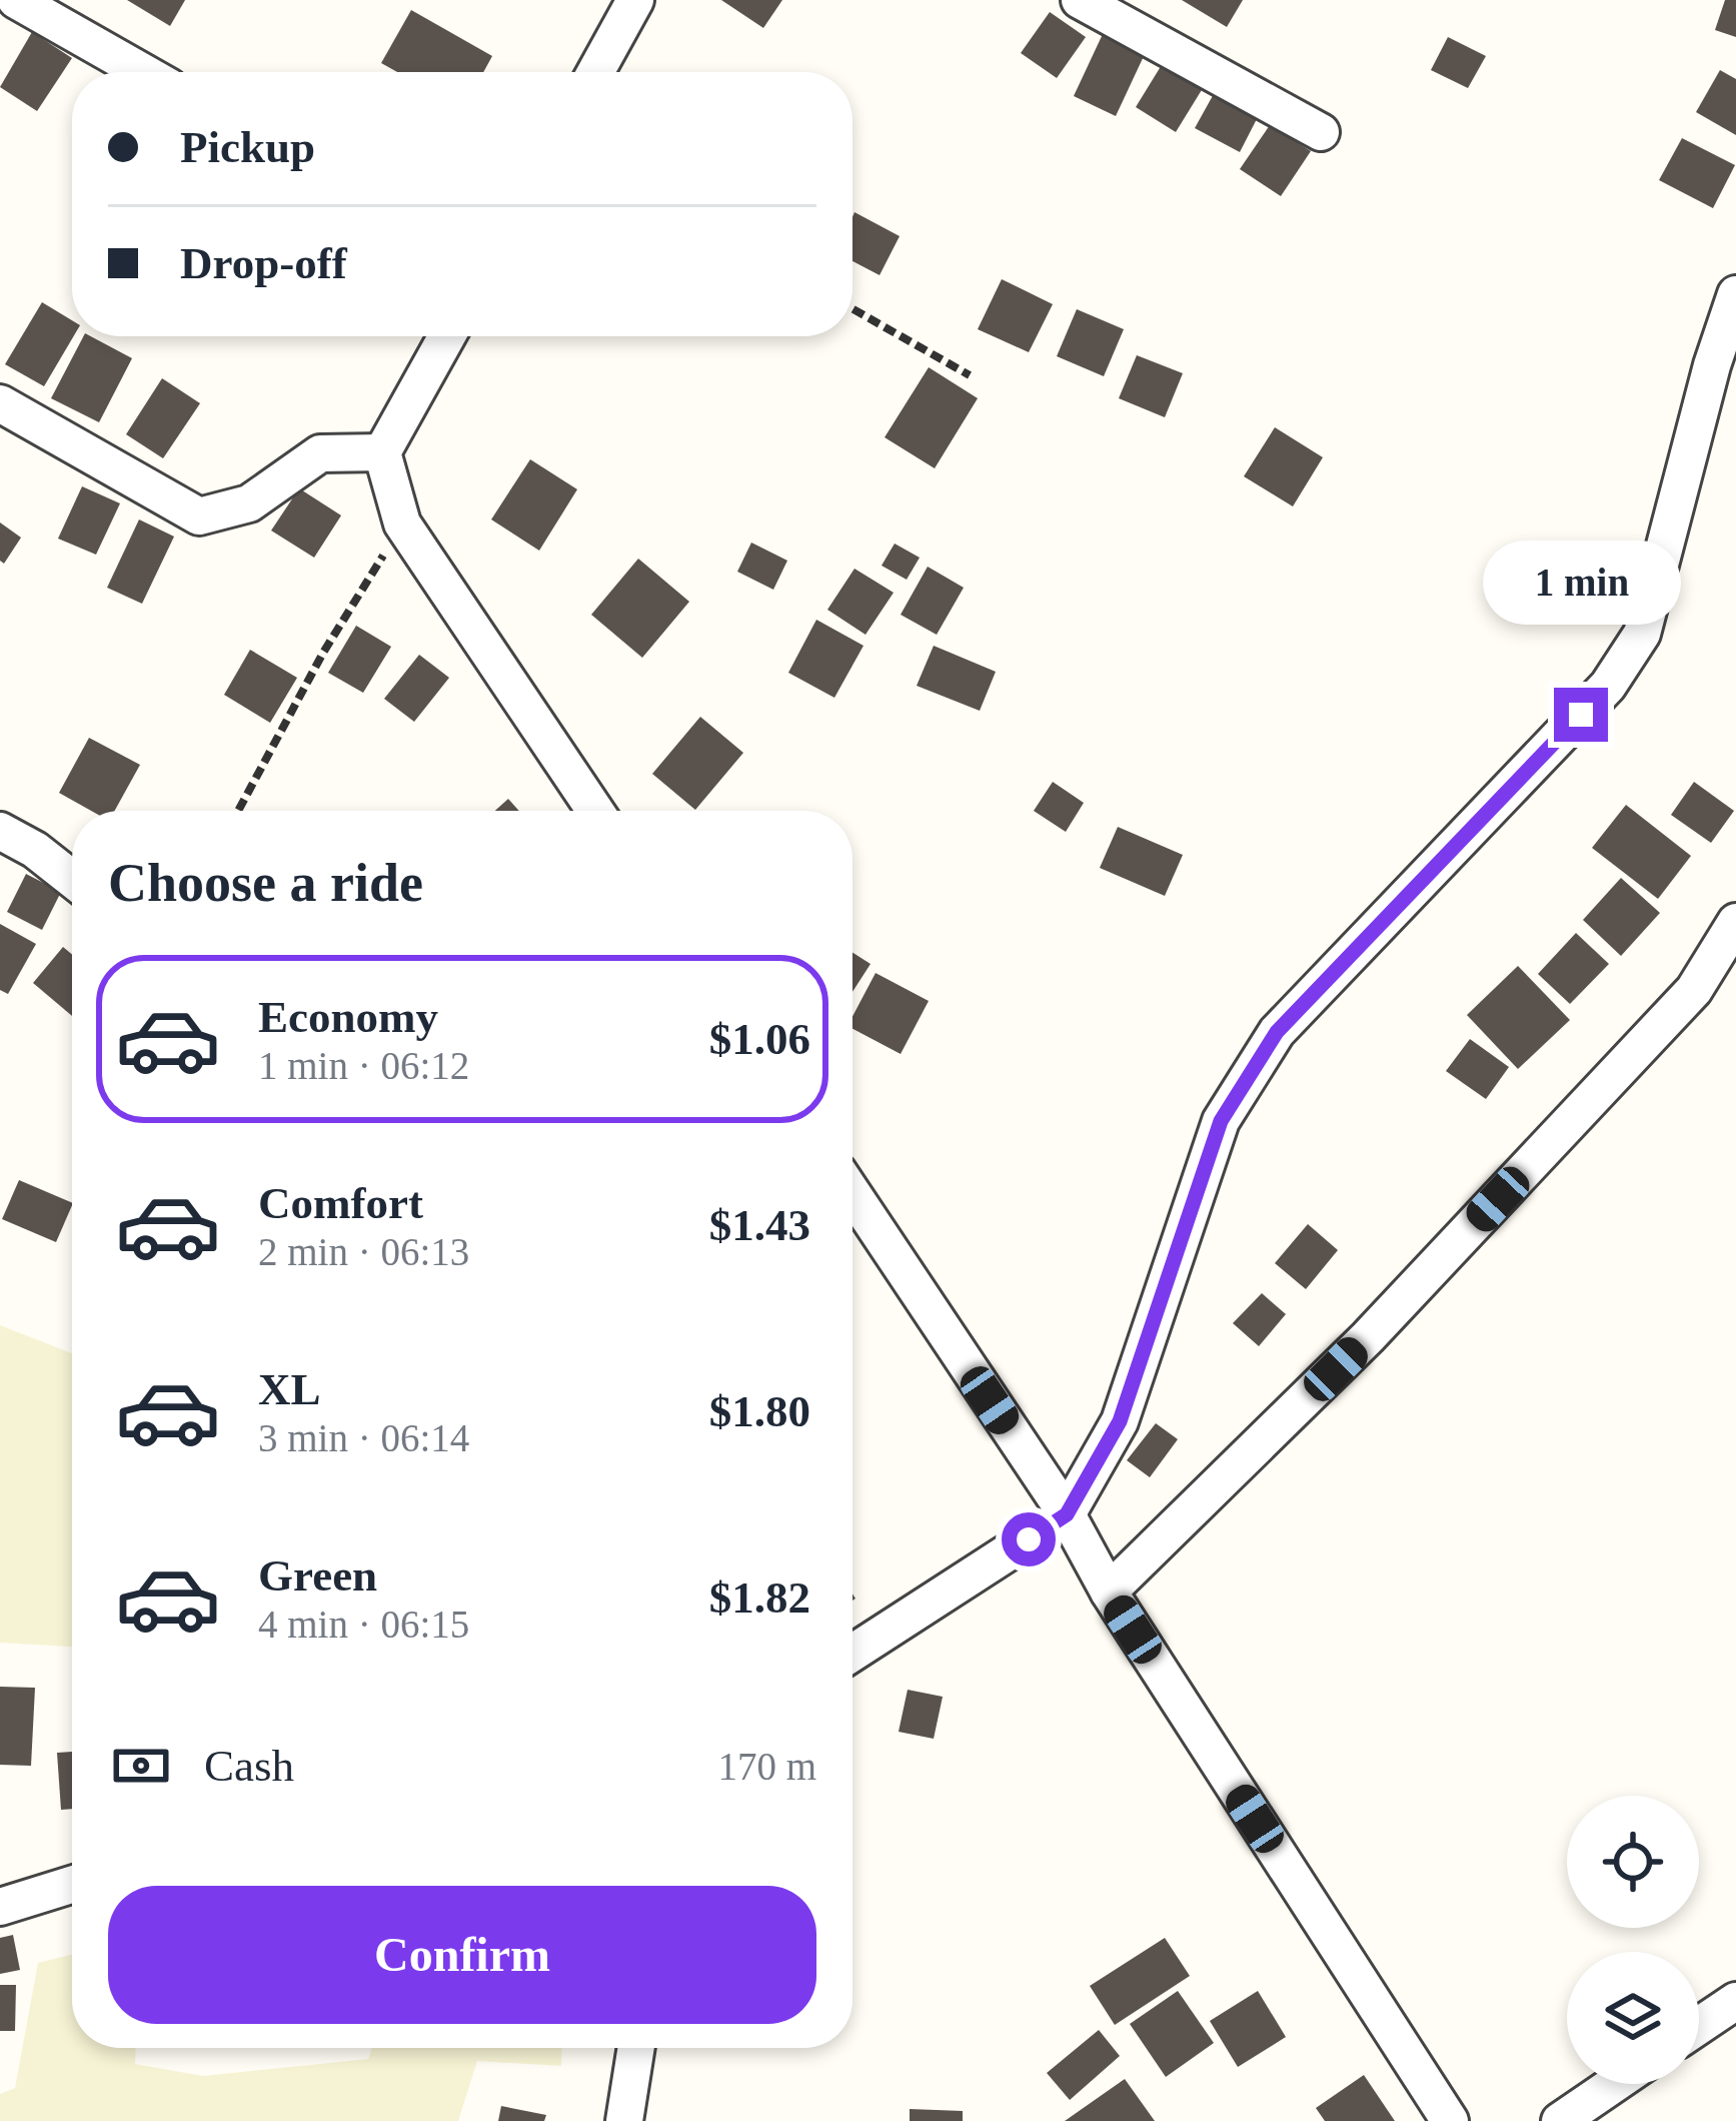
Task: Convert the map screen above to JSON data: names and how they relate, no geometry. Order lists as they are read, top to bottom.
{
  "page": {
    "banner": ["Pickup", "Drop-off"],
    "bubble": "1 min",
    "heading": "Choose a ride",
    "list": [
      {
        "name": "Economy",
        "note": "1 min · 06:12",
        "value": "$1.06"
      },
      {
        "name": "Comfort",
        "note": "2 min · 06:13",
        "value": "$1.43"
      },
      {
        "name": "XL",
        "note": "3 min · 06:14",
        "value": "$1.80"
      },
      {
        "name": "Green",
        "note": "4 min · 06:15",
        "value": "$1.82"
      }
    ],
    "pay": ["Cash", "170 m"],
    "buttons": "Confirm"
  }
}
